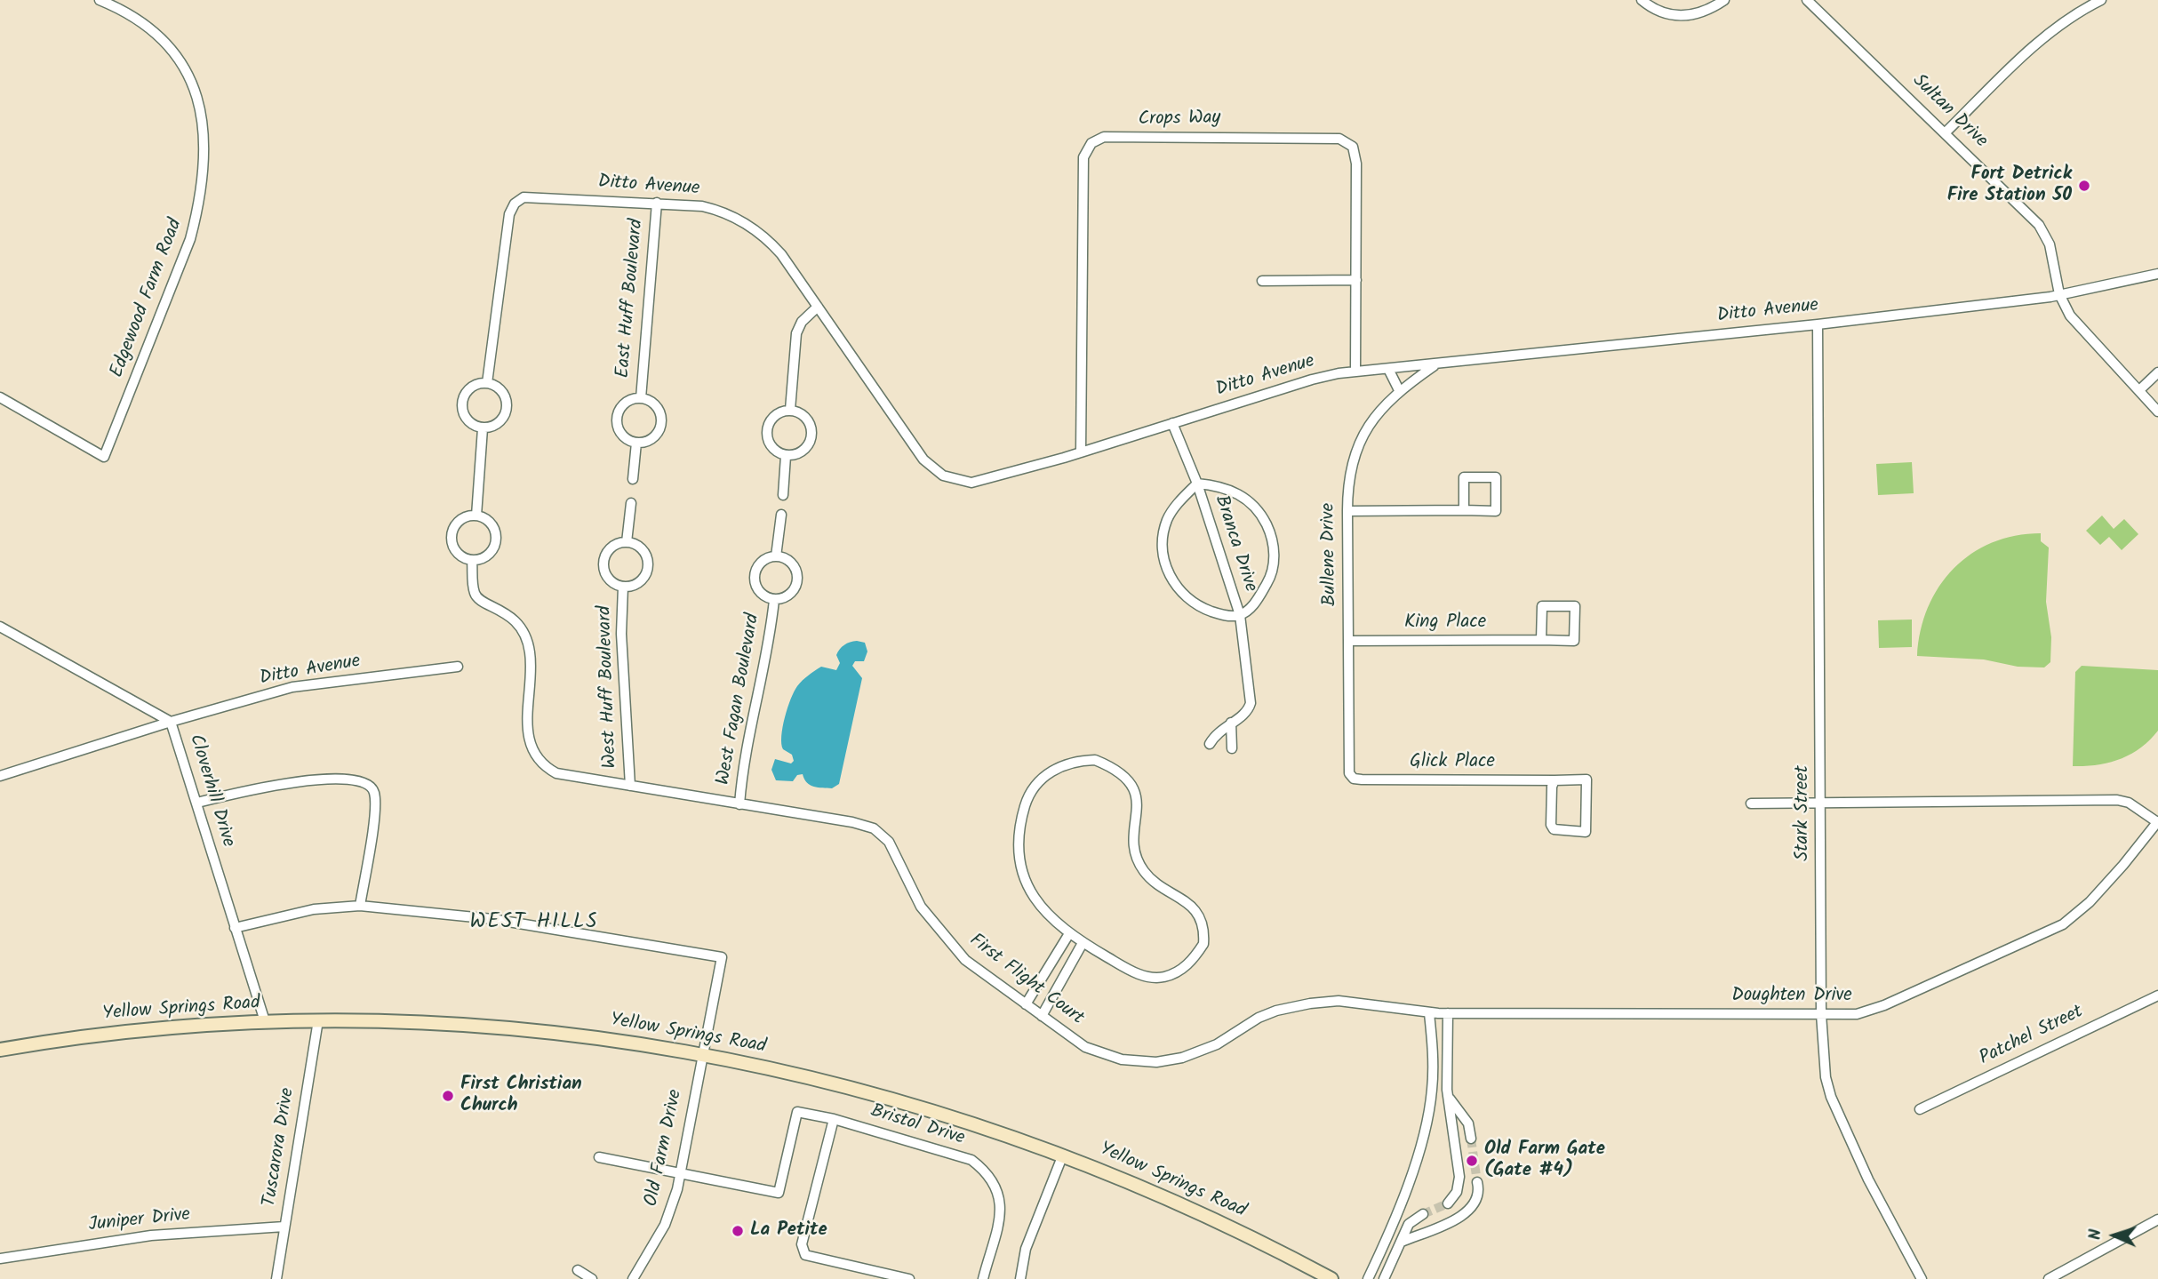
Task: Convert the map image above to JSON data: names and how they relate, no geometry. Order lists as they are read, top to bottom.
{
  "streets": {
    "main road": ["Yellow Springs Road"],
    "street": [
      "Sultan Drive",
      "Crops Way",
      "Ditto Avenue",
      "Edgewood Farm Road",
      "East Huff Boulevard",
      "Branca Drive",
      "Bullene Drive",
      "King Place",
      "West Huff Boulevard",
      "West Fagan Boulevard",
      "Glick Place",
      "Cloverhill Drive",
      "Stark Street",
      "First Flight Court",
      "Doughten Drive",
      "Patchel Street",
      "Bristol Drive",
      "Tuscarora Drive",
      "Old Farm Drive",
      "Juniper Drive"
    ]
  },
  "crossings": [
    ["Sultan Drive", "Ditto Avenue"],
    ["Crops Way", "Ditto Avenue"],
    ["Ditto Avenue", "East Huff Boulevard"],
    ["Ditto Avenue", "Branca Drive"],
    ["Ditto Avenue", "Bullene Drive"],
    ["Ditto Avenue", "Cloverhill Drive"],
    ["Ditto Avenue", "Stark Street"],
    ["Bullene Drive", "King Place"],
    ["Bullene Drive", "Glick Place"],
    ["West Huff Boulevard", "First Flight Court"],
    ["West Fagan Boulevard", "First Flight Court"],
    ["Cloverhill Drive", "Yellow Springs Road"],
    ["Stark Street", "Doughten Drive"],
    ["First Flight Court", "Doughten Drive"],
    ["Yellow Springs Road", "Tuscarora Drive"],
    ["Yellow Springs Road", "Old Farm Drive"],
    ["Bristol Drive", "Old Farm Drive"],
    ["Tuscarora Drive", "Juniper Drive"]
  ],
  "districts": ["WEST HILLS"],
  "places": [
    "Fort Detrick Fire Station 50",
    "First Christian Church",
    "Old Farm Gate (Gate #4)",
    "La Petite"
  ],
  "north": "left"
}
